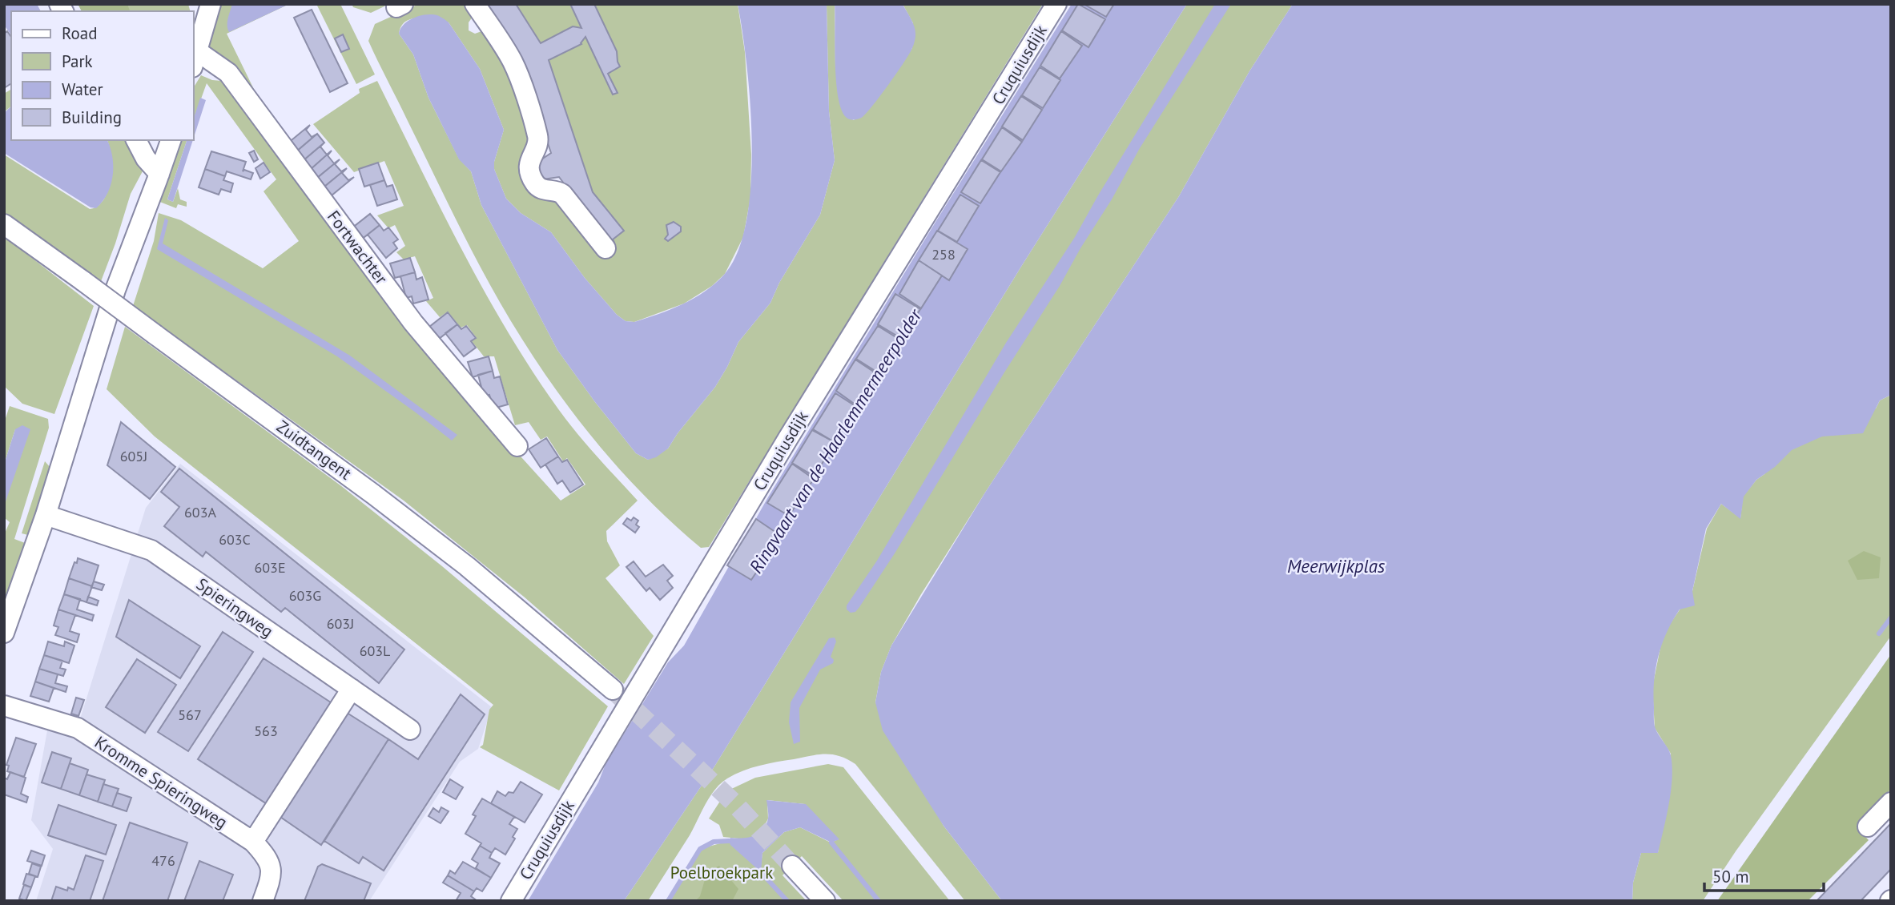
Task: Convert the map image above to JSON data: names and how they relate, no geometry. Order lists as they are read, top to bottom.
{
  "streets": {
    "street": [
      "Cruquiusdijk",
      "Fortwachter",
      "Zuidtangent",
      "Spieringweg",
      "Kromme Spieringweg"
    ]
  },
  "water": ["Ringvaart van de Haarlemmermeerpolder", "Meerwijkplas"],
  "parks": ["Poelbroekpark"],
  "house_numbers": [
    "258",
    "605J",
    "603A",
    "603C",
    "603E",
    "603G",
    "603J",
    "603L",
    "567",
    "563",
    "476"
  ],
  "legend": [
    "Road",
    "Park",
    "Water",
    "Building"
  ],
  "scale_bar": "50 m"
}
